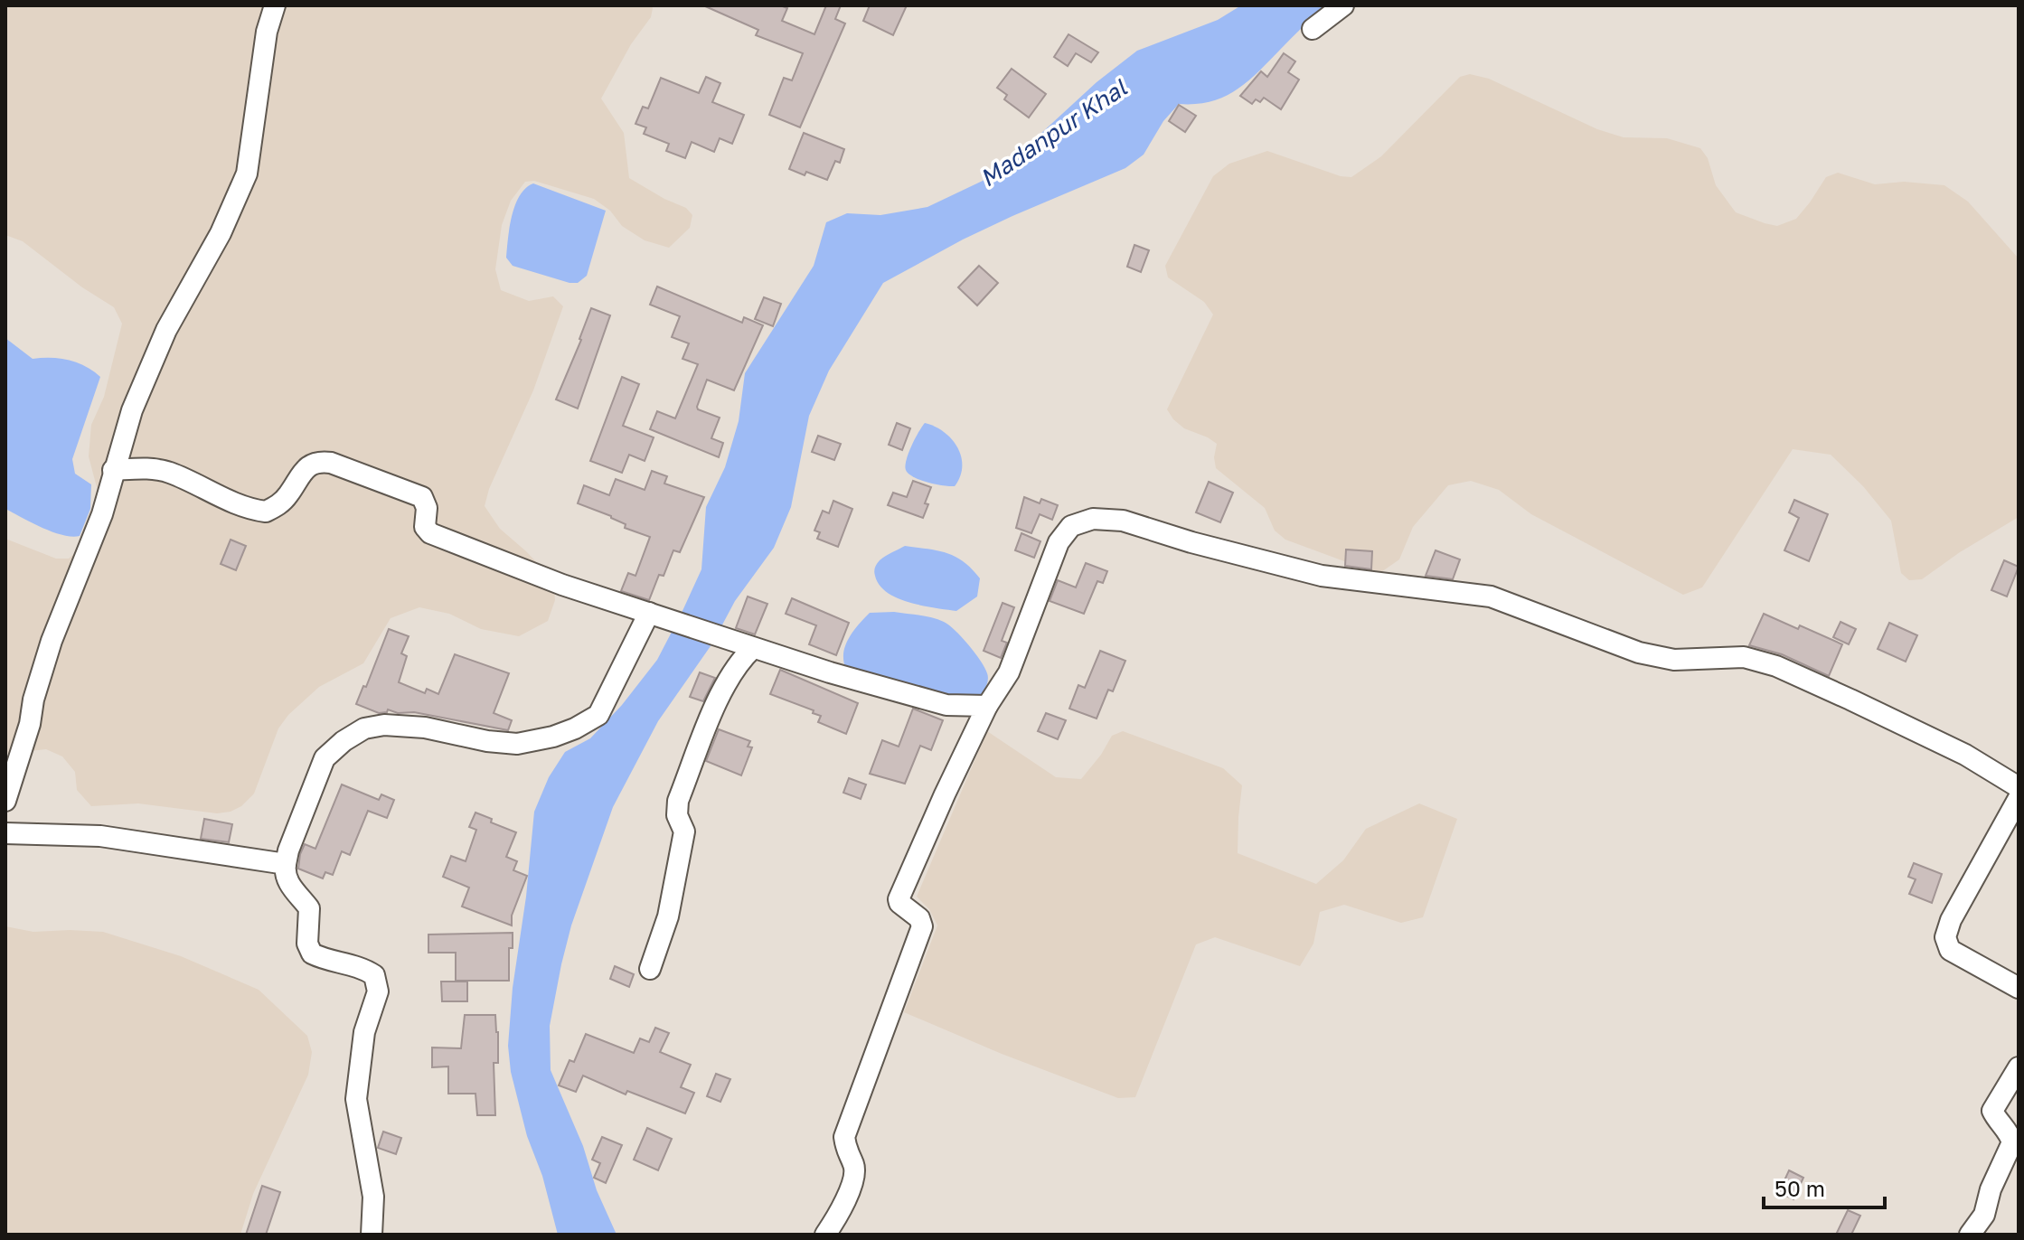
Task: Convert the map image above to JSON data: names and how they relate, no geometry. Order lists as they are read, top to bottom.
{
  "water": ["Madanpur Khal"],
  "scale_bar": "50 m"
}
